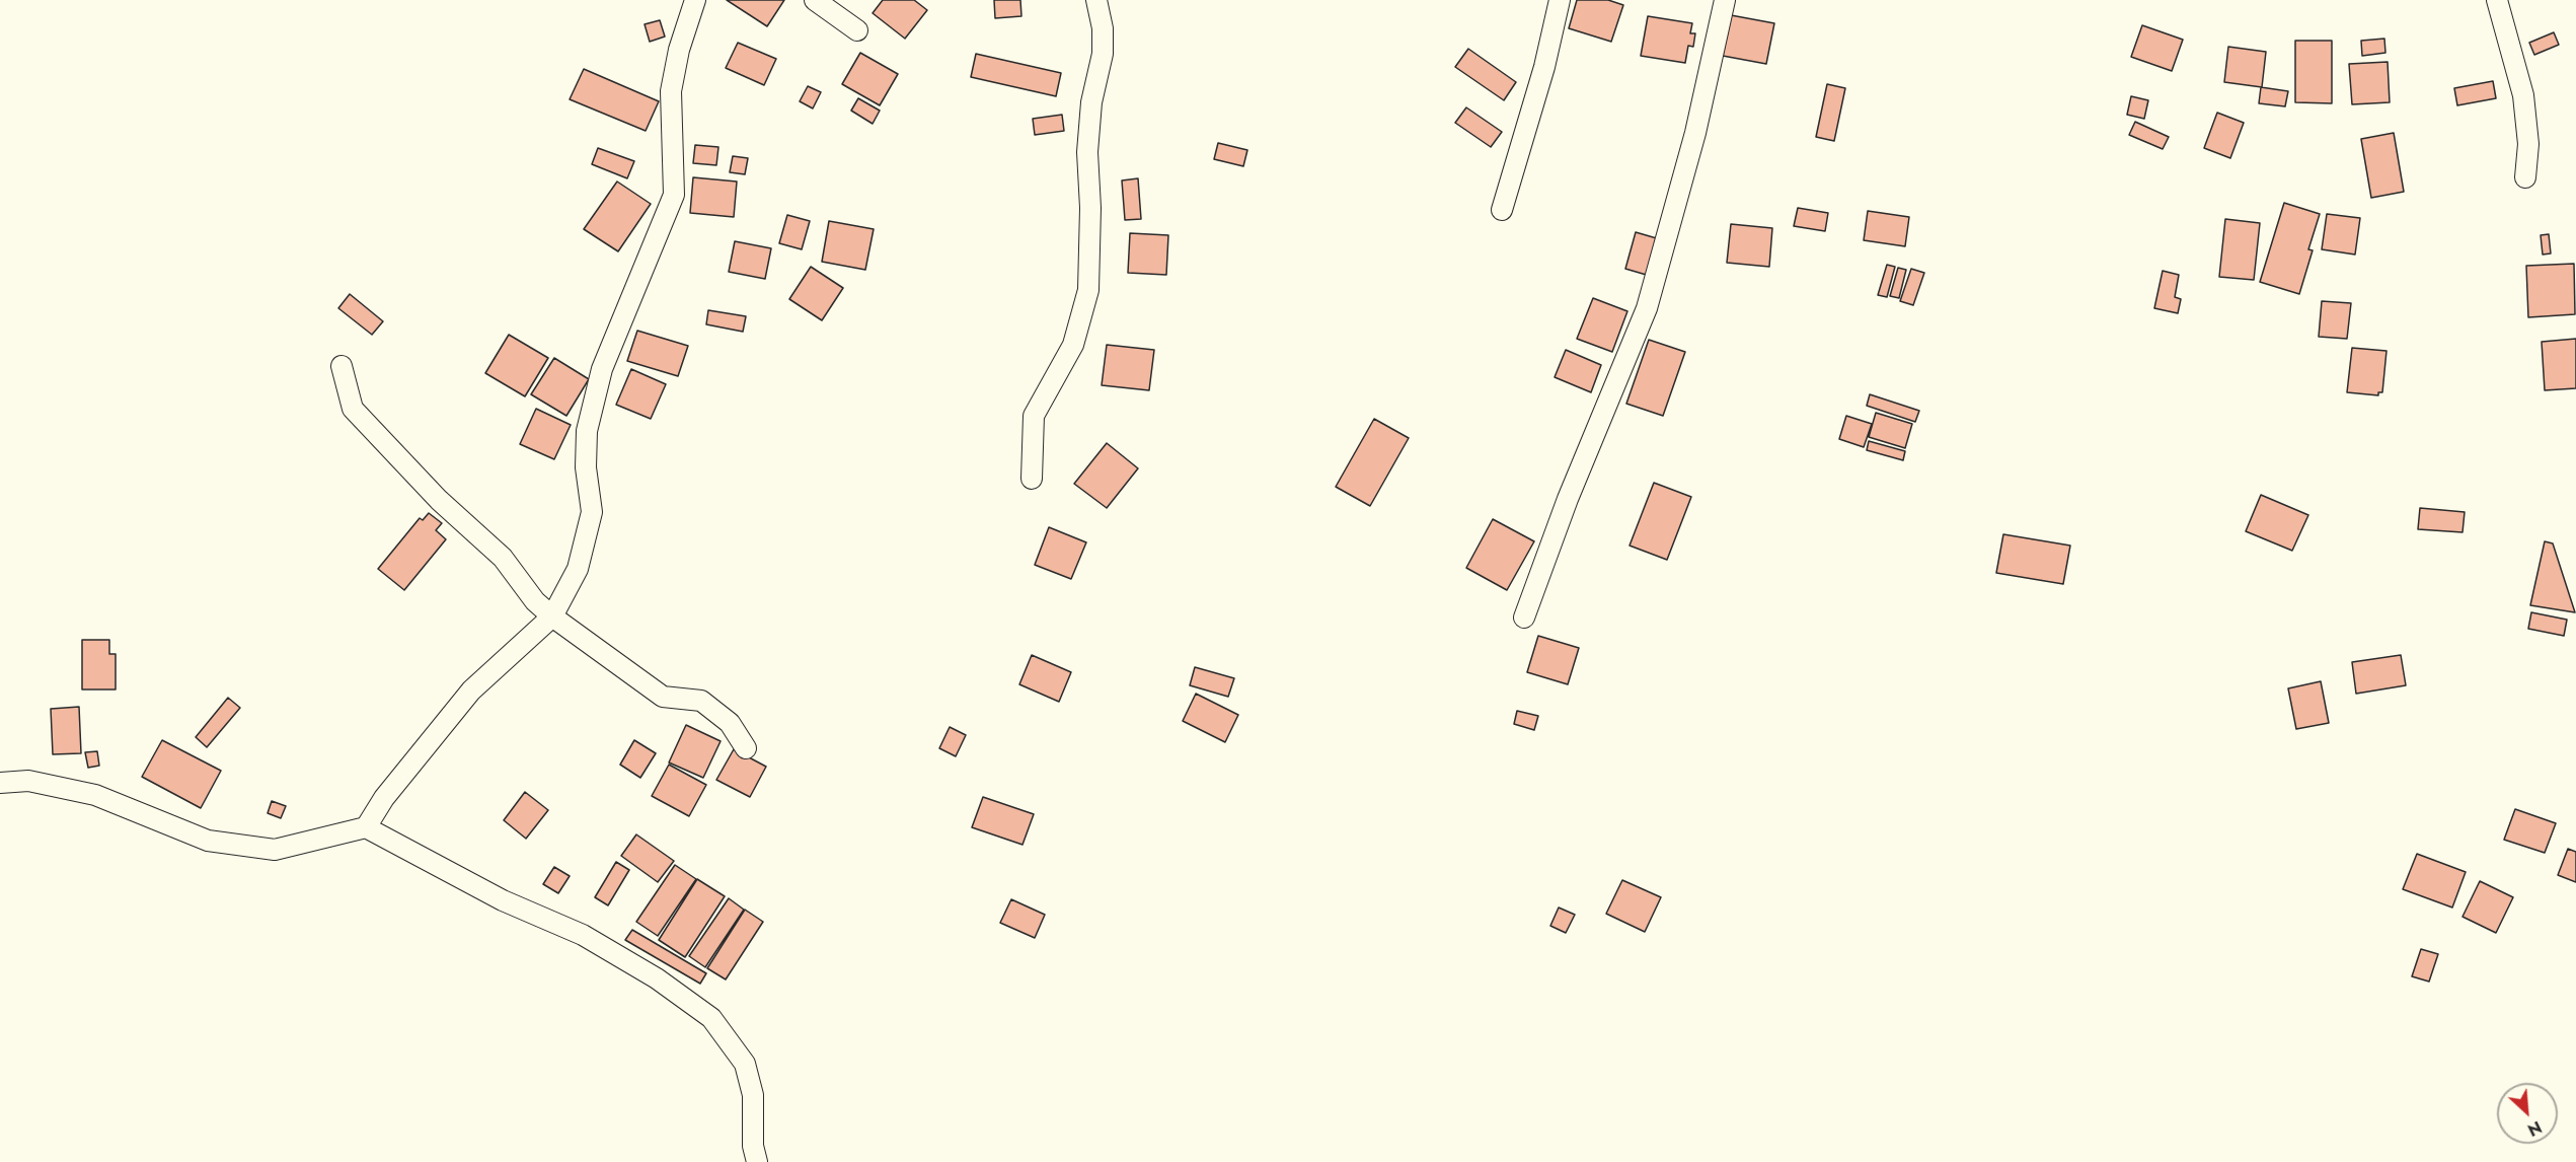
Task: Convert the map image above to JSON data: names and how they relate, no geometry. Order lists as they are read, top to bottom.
{
  "north": "bottom right"
}
